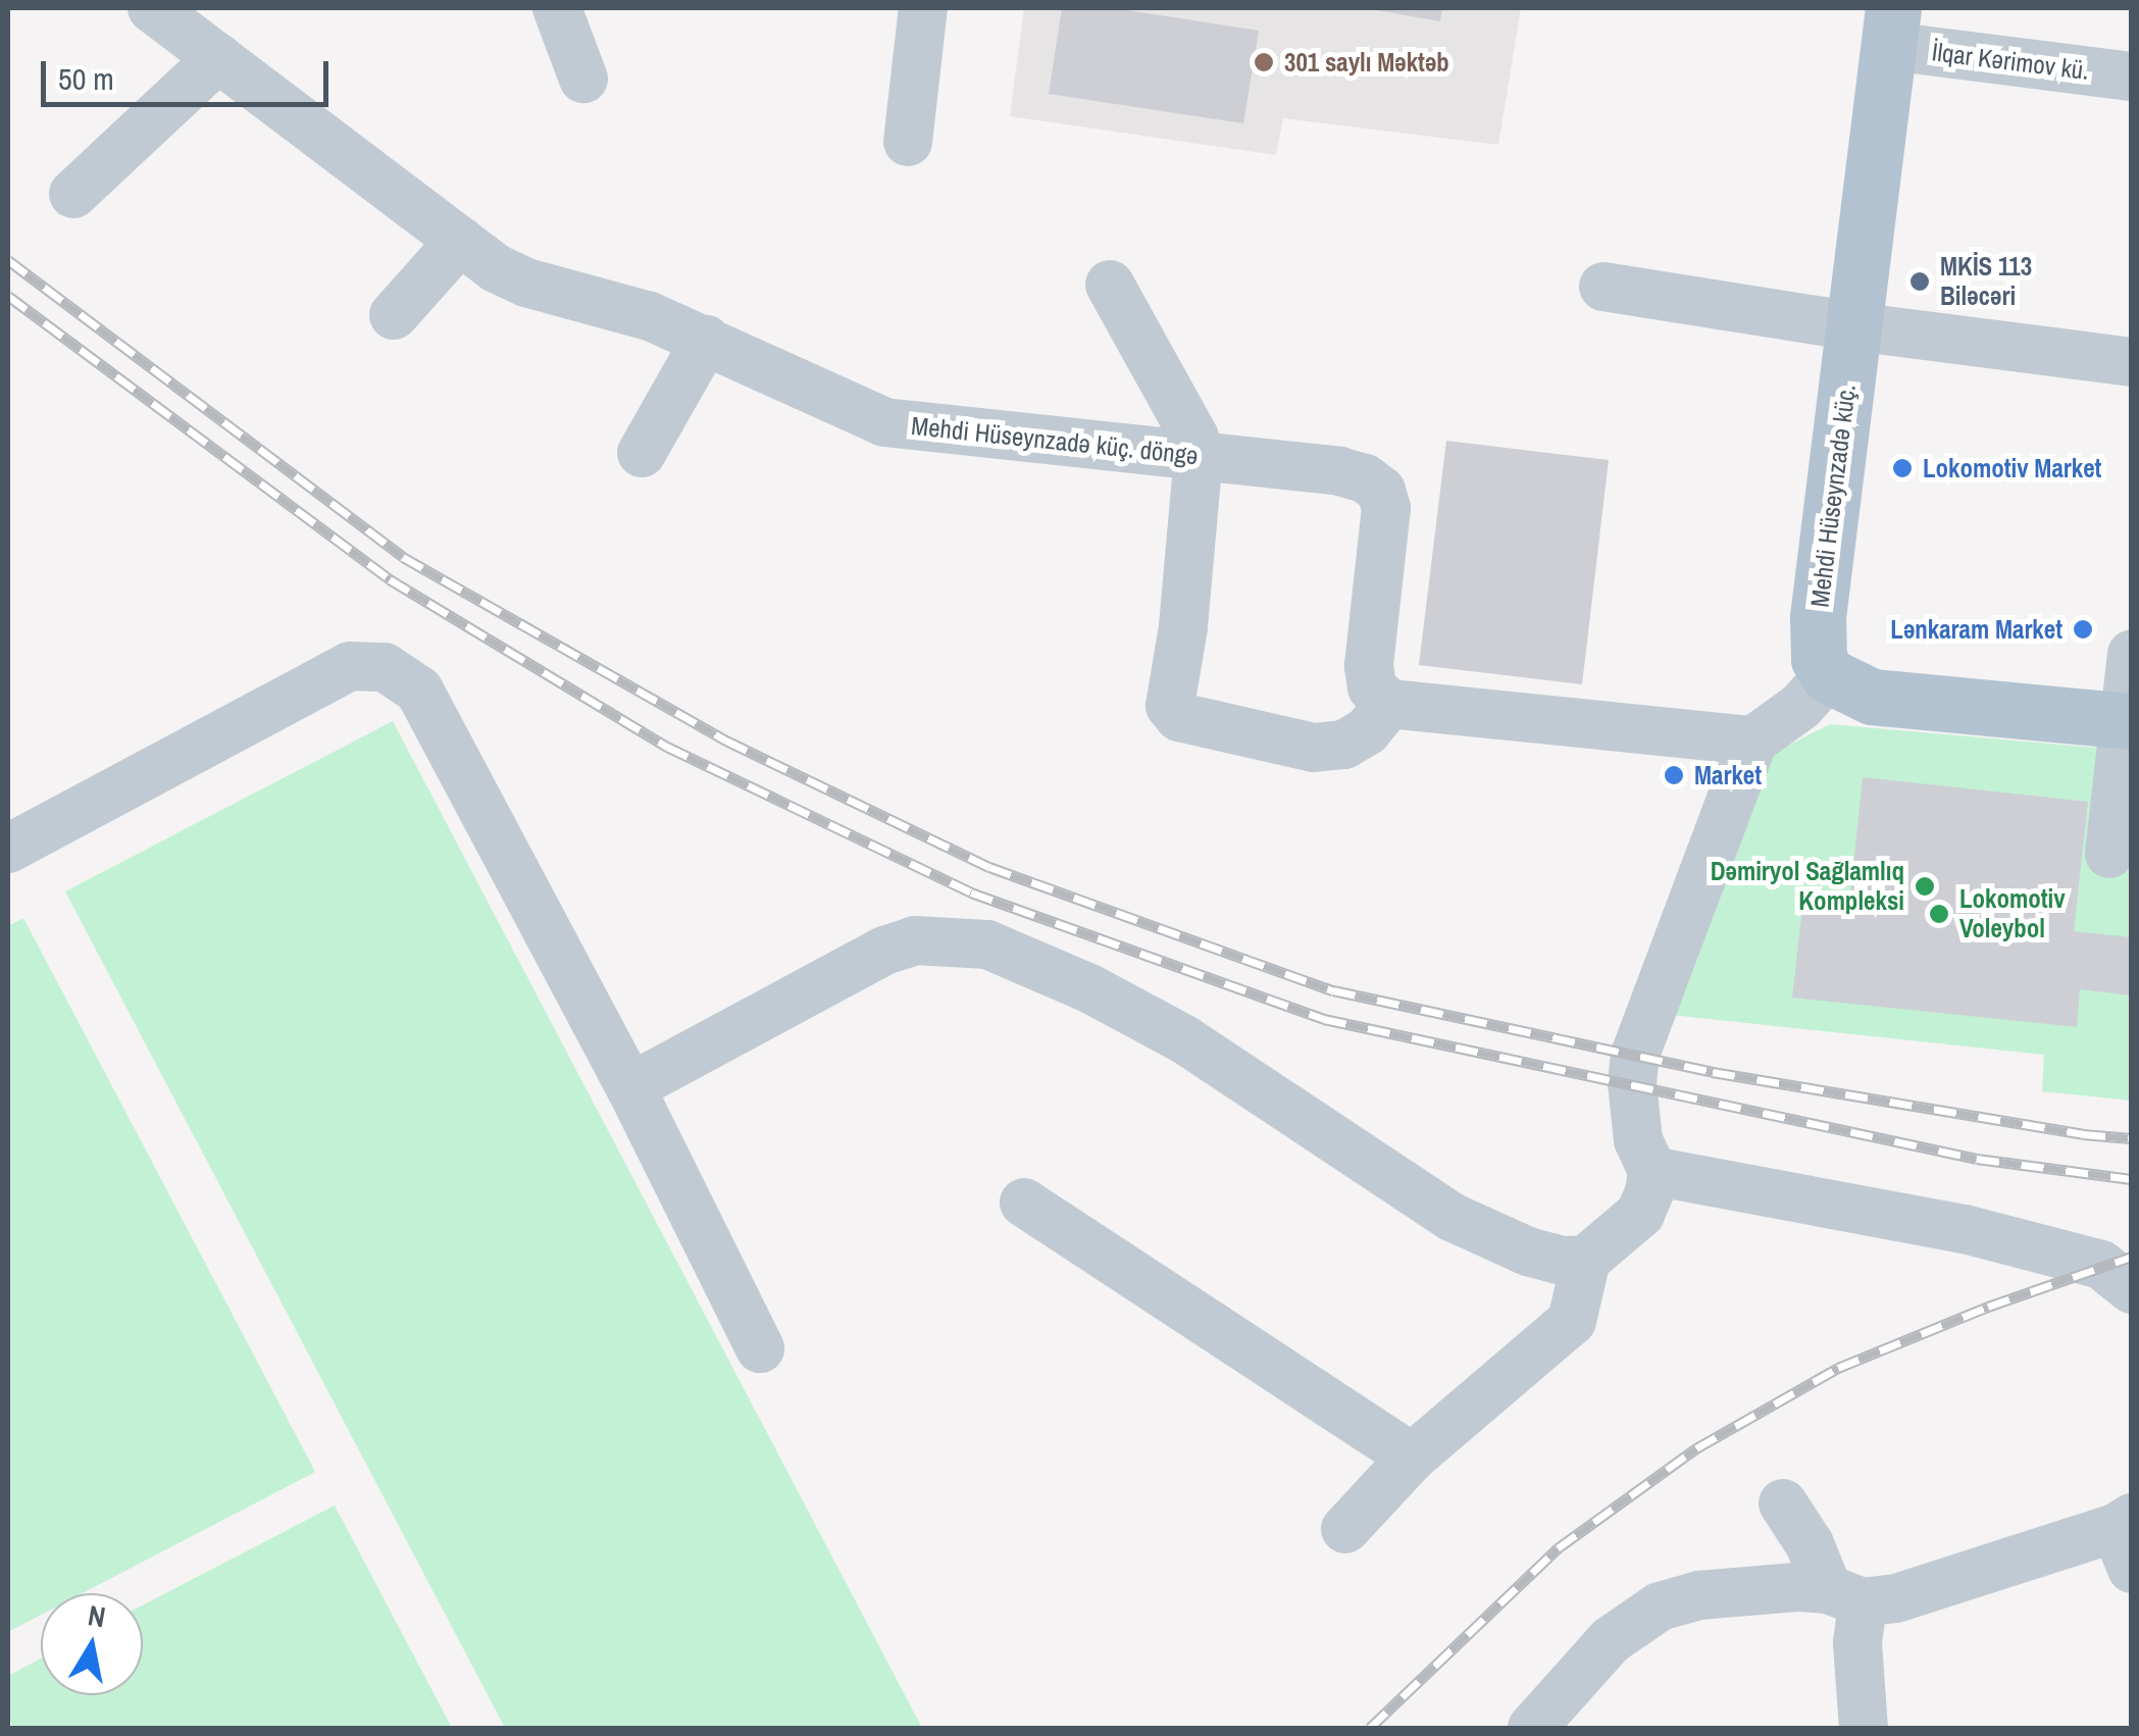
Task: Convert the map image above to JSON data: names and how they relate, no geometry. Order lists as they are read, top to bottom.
{
  "streets": {
    "main road": ["Mehdi Hüseynzadə küç."],
    "street": ["İlqar Kərimov kü.", "Mehdi Hüseynzadə küç. döngə"]
  },
  "crossings": [
    ["İlqar Kərimov kü.", "Mehdi Hüseynzadə küç."]
  ],
  "places": [
    "301 saylı Məktəb",
    "MKİS 113 Biləcəri",
    "Lokomotiv Market",
    "Lənkaram Market",
    "Market",
    "Dəmiryol Sağlamlıq Kompleksi",
    "Lokomotiv Voleybol"
  ],
  "scale_bar": "50 m",
  "north": "top"
}
